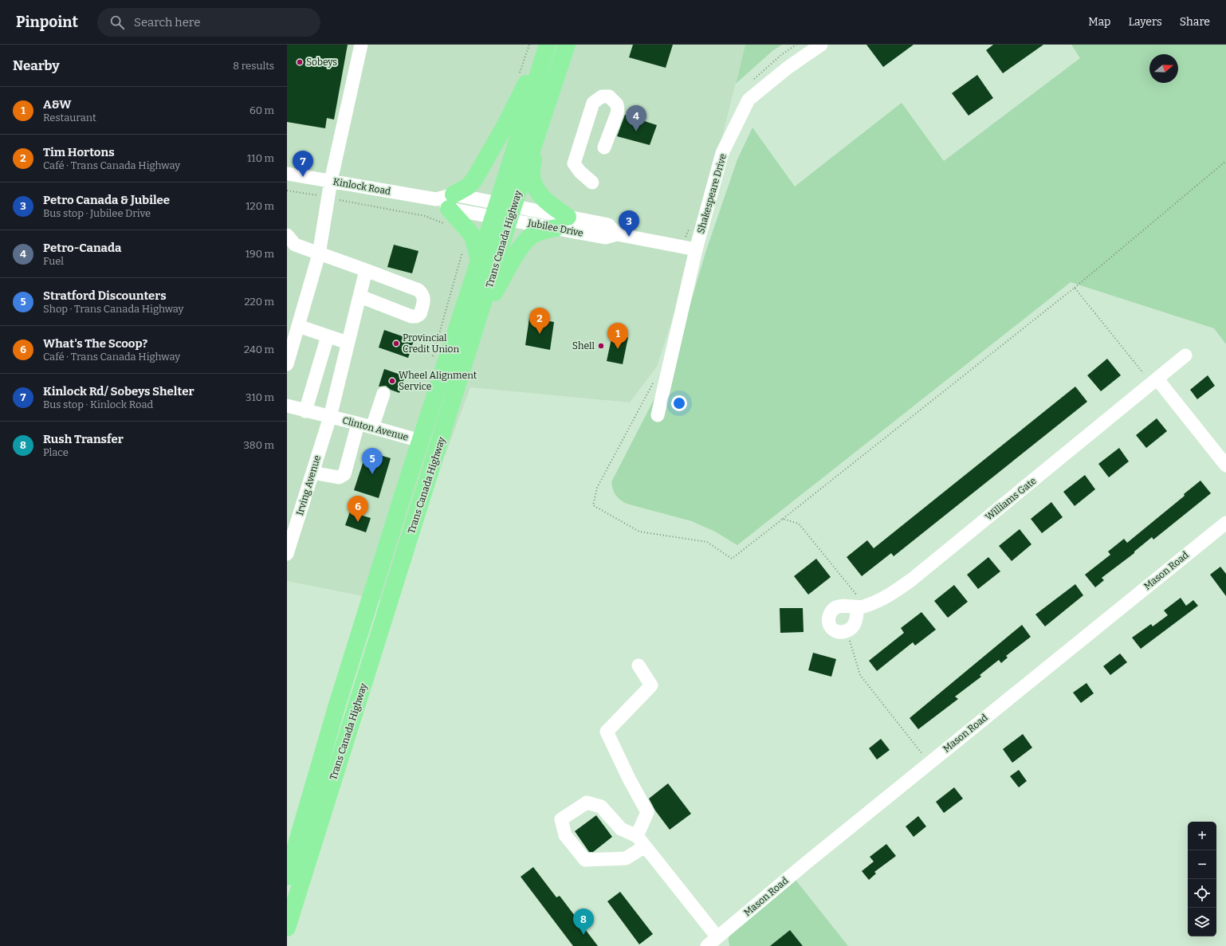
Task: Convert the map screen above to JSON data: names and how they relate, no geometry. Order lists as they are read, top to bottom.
{
  "streets": {
    "highway": ["Trans Canada Highway"],
    "street": [
      "Kinlock Road",
      "Shakespeare Drive",
      "Jubilee Drive",
      "Clinton Avenue",
      "Irving Avenue",
      "Williams Gate",
      "Mason Road"
    ]
  },
  "crossings": [
    ["Kinlock Road", "Jubilee Drive"],
    ["Kinlock Road", "Trans Canada Highway"],
    ["Shakespeare Drive", "Jubilee Drive"],
    ["Jubilee Drive", "Trans Canada Highway"],
    ["Trans Canada Highway", "Clinton Avenue"],
    ["Clinton Avenue", "Irving Avenue"]
  ],
  "places": [
    "Sobeys",
    "Provincial Credit Union",
    "Shell",
    "Wheel Alignment Service"
  ],
  "north": "right",
  "page": {
    "header": "Pinpoint",
    "search": "Search here",
    "nav": ["Map", "Layers", "Share"],
    "heading": ["Nearby", "8 results"],
    "list": [
      {
        "mark": "1",
        "name": "A&W",
        "note": "Restaurant",
        "value": "60 m"
      },
      {
        "mark": "2",
        "name": "Tim Hortons",
        "note": "Café · Trans Canada Highway",
        "value": "110 m"
      },
      {
        "mark": "3",
        "name": "Petro Canada & Jubilee",
        "note": "Bus stop · Jubilee Drive",
        "value": "120 m"
      },
      {
        "mark": "4",
        "name": "Petro-Canada",
        "note": "Fuel",
        "value": "190 m"
      },
      {
        "mark": "5",
        "name": "Stratford Discounters",
        "note": "Shop · Trans Canada Highway",
        "value": "220 m"
      },
      {
        "mark": "6",
        "name": "What's The Scoop?",
        "note": "Café · Trans Canada Highway",
        "value": "240 m"
      },
      {
        "mark": "7",
        "name": "Kinlock Rd/ Sobeys Shelter",
        "note": "Bus stop · Kinlock Road",
        "value": "310 m"
      },
      {
        "mark": "8",
        "name": "Rush Transfer",
        "note": "Place",
        "value": "380 m"
      }
    ],
    "pins": [
      "4",
      "7",
      "3",
      "2",
      "1",
      "5",
      "6",
      "8"
    ],
    "map_buttons": ["+", "−"]
  }
}
